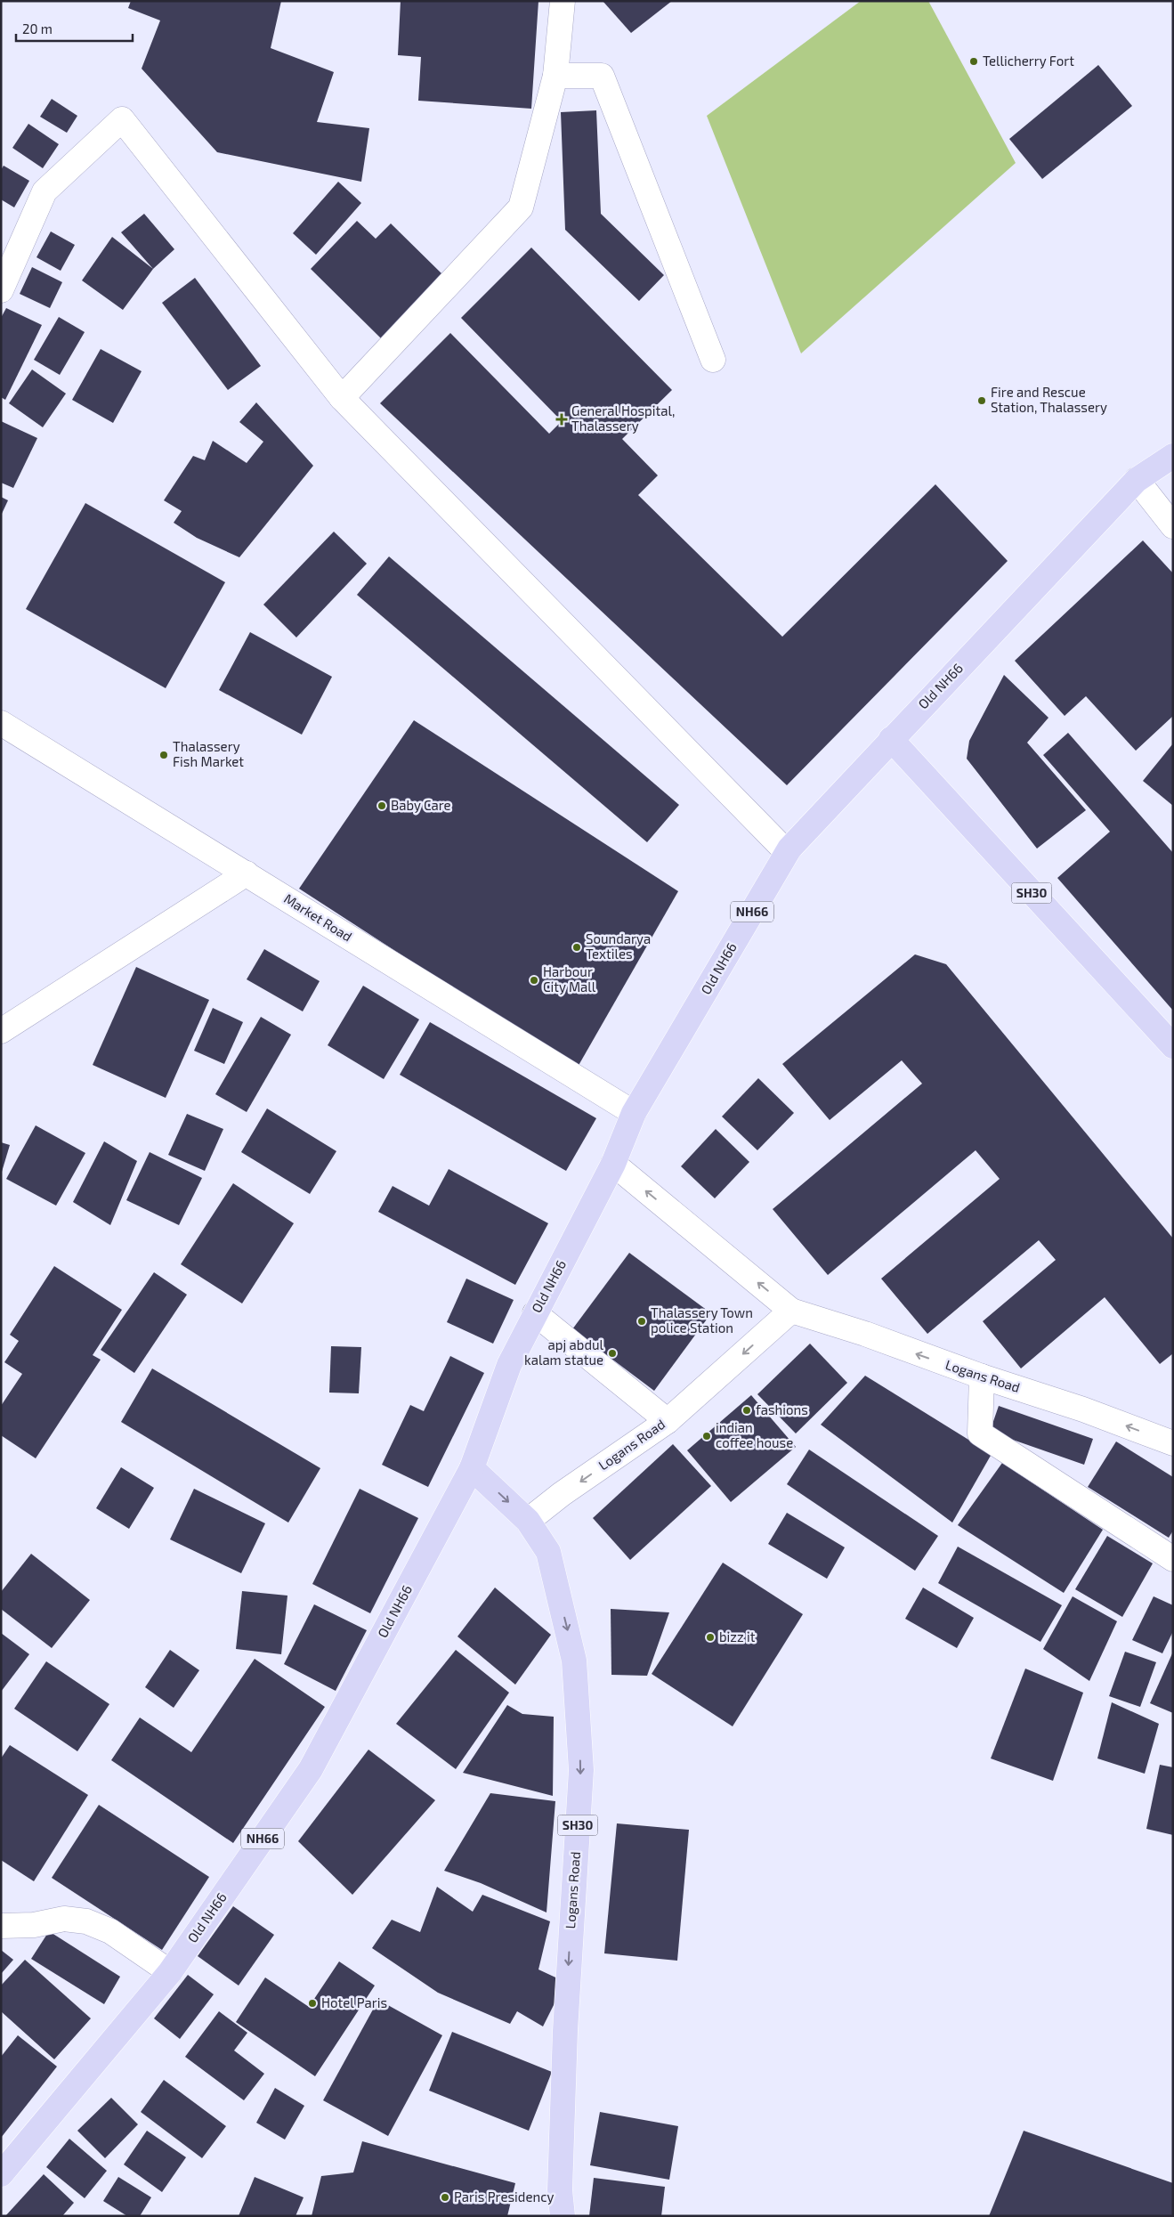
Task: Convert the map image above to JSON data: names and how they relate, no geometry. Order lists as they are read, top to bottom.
{
  "streets": {
    "main road": [
      "Old NH66",
      "SH30",
      "NH66",
      "Logans Road"
    ],
    "street": ["Market Road"]
  },
  "crossings": [
    ["Old NH66", "SH30"],
    ["Old NH66", "Market Road"],
    ["Old NH66", "Logans Road"]
  ],
  "places": {
    "other": [
      "Tellicherry Fort",
      "Fire and Rescue Station, Thalassery",
      "Thalassery Fish Market",
      "Baby Care",
      "Soundarya Textiles",
      "Harbour City Mall",
      "Thalassery Town police Station",
      "apj abdul kalam statue",
      "fashions",
      "indian coffee house",
      "bizz it",
      "Hotel Paris",
      "Paris Presidency"
    ],
    "health": ["General Hospital, Thalassery"]
  },
  "scale_bar": "20 m"
}
